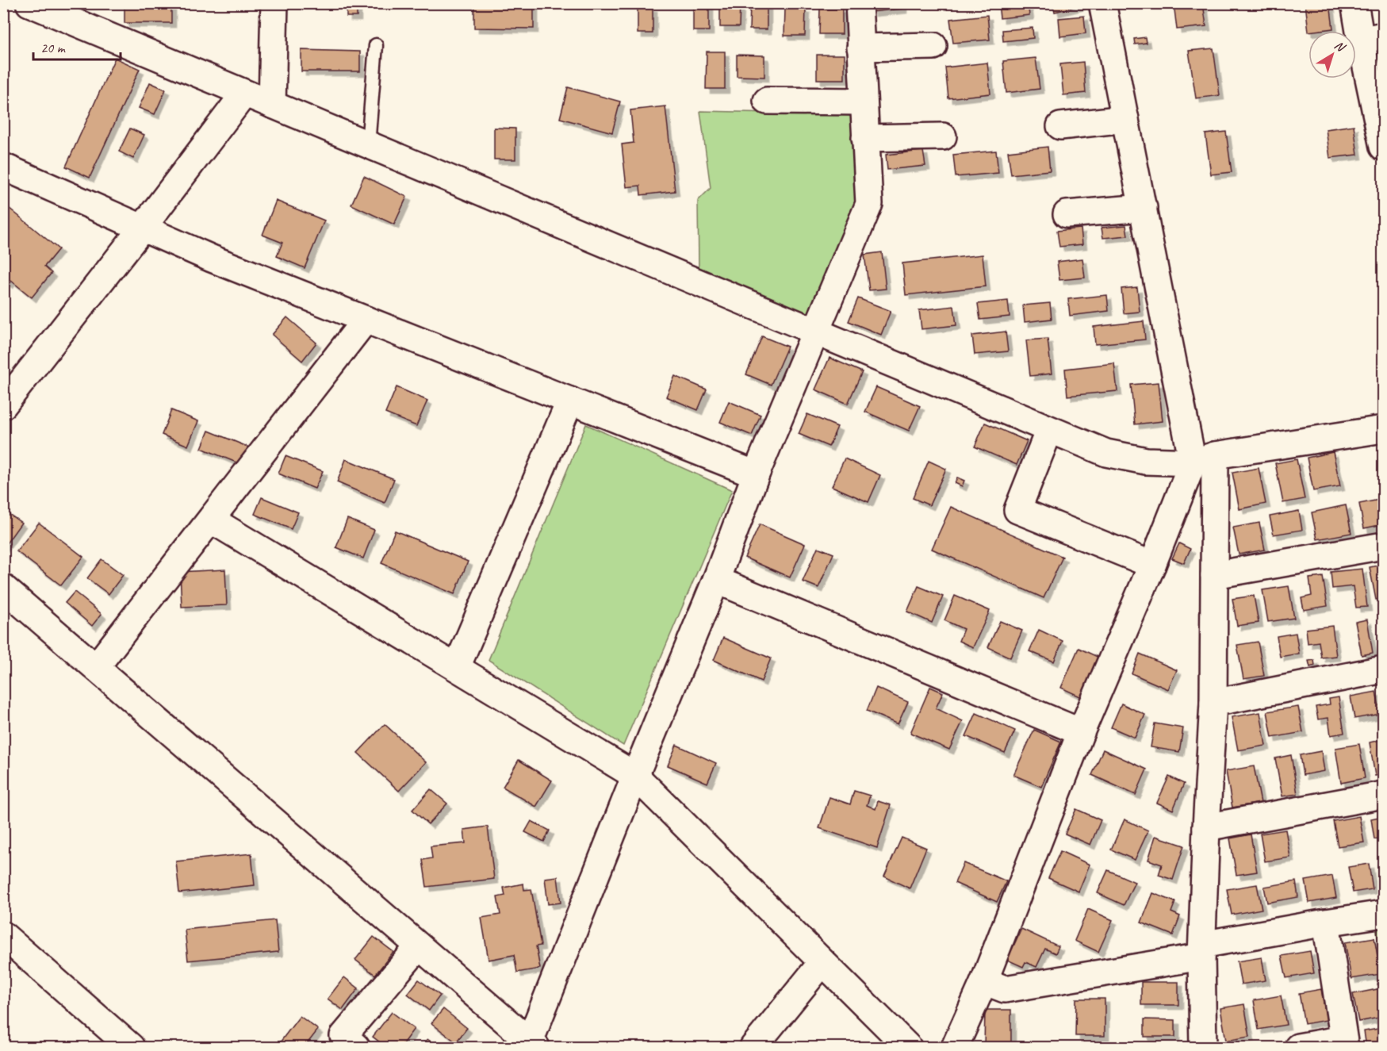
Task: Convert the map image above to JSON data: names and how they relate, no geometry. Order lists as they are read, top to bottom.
{
  "scale_bar": "20 m",
  "north": "top right"
}
